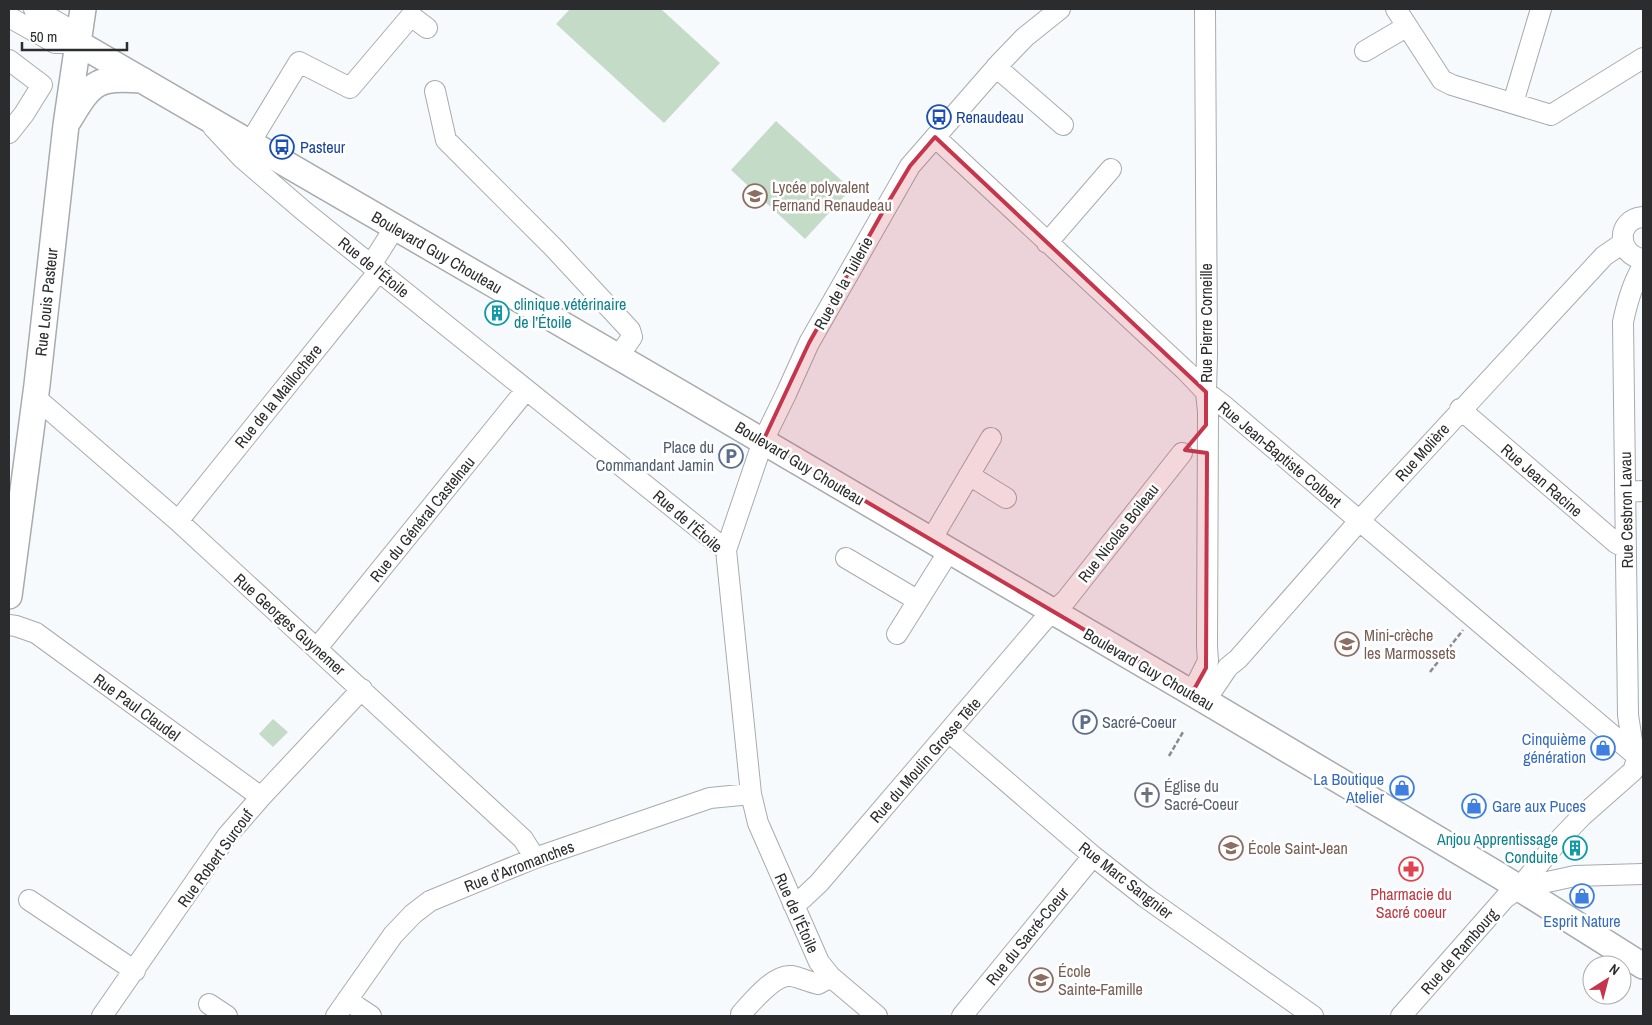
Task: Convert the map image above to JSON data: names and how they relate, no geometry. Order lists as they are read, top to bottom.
{
  "streets": {
    "main road": ["Boulevard Guy Chouteau", "Rue Louis Pasteur"],
    "street": [
      "Rue de l’Étoile",
      "Rue de la Tuilerie",
      "Rue Pierre Corneille",
      "Rue de la Maillochère",
      "Rue Molière",
      "Rue Jean-Baptiste Colbert",
      "Rue Jean Racine",
      "Rue Cesbron Lavau",
      "Rue du Général Castelnau",
      "Rue Nicolas Boileau",
      "Rue Georges Guynemer",
      "Rue Paul Claudel",
      "Rue du Moulin Grosse Tête",
      "Rue Robert Surcouf",
      "Rue d’Arromanches",
      "Rue Marc Sangnier",
      "Rue du Sacré-Coeur",
      "Rue de Rambourg"
    ]
  },
  "crossings": [
    ["Boulevard Guy Chouteau", "Rue de l’Étoile"],
    ["Boulevard Guy Chouteau", "Rue de la Tuilerie"],
    ["Boulevard Guy Chouteau", "Rue Louis Pasteur"],
    ["Boulevard Guy Chouteau", "Rue Pierre Corneille"],
    ["Boulevard Guy Chouteau", "Rue de la Maillochère"],
    ["Boulevard Guy Chouteau", "Rue Molière"],
    ["Boulevard Guy Chouteau", "Rue Nicolas Boileau"],
    ["Boulevard Guy Chouteau", "Rue du Moulin Grosse Tête"],
    ["Boulevard Guy Chouteau", "Rue de Rambourg"],
    ["Rue de l’Étoile", "Rue de la Tuilerie"],
    ["Rue de l’Étoile", "Rue de la Maillochère"],
    ["Rue de l’Étoile", "Rue du Général Castelnau"],
    ["Rue de l’Étoile", "Rue du Moulin Grosse Tête"],
    ["Rue de l’Étoile", "Rue d’Arromanches"],
    ["Rue de la Tuilerie", "Rue Jean-Baptiste Colbert"],
    ["Rue Louis Pasteur", "Rue Georges Guynemer"],
    ["Rue Pierre Corneille", "Rue Molière"],
    ["Rue Pierre Corneille", "Rue Jean-Baptiste Colbert"],
    ["Rue Pierre Corneille", "Rue Nicolas Boileau"],
    ["Rue de la Maillochère", "Rue Georges Guynemer"],
    ["Rue Molière", "Rue Jean-Baptiste Colbert"],
    ["Rue Molière", "Rue Jean Racine"],
    ["Rue Jean-Baptiste Colbert", "Rue Cesbron Lavau"],
    ["Rue Jean Racine", "Rue Cesbron Lavau"],
    ["Rue du Général Castelnau", "Rue Georges Guynemer"],
    ["Rue Nicolas Boileau", "Rue du Moulin Grosse Tête"],
    ["Rue Georges Guynemer", "Rue Robert Surcouf"],
    ["Rue Georges Guynemer", "Rue d’Arromanches"],
    ["Rue Paul Claudel", "Rue Robert Surcouf"],
    ["Rue du Moulin Grosse Tête", "Rue Marc Sangnier"],
    ["Rue Marc Sangnier", "Rue du Sacré-Coeur"]
  ],
  "places": {
    "bus stop": ["Renaudeau", "Pasteur"],
    "school or university": [
      "Lycée polyvalent Fernand Renaudeau",
      "Mini-crèche les Marmossets",
      "École Saint-Jean",
      "École Sainte-Famille"
    ],
    "building": ["clinique vétérinaire de l’Étoile", "Anjou Apprentissage Conduite"],
    "parking": ["Place du Commandant Jamin", "Sacré-Coeur"],
    "shop": [
      "Cinquième génération",
      "La Boutique Atelier",
      "Gare aux Puces",
      "Esprit Nature"
    ],
    "church": ["Église du Sacré-Coeur"],
    "pharmacy": ["Pharmacie du Sacré coeur"]
  },
  "scale_bar": "50 m",
  "north": "top right"
}
